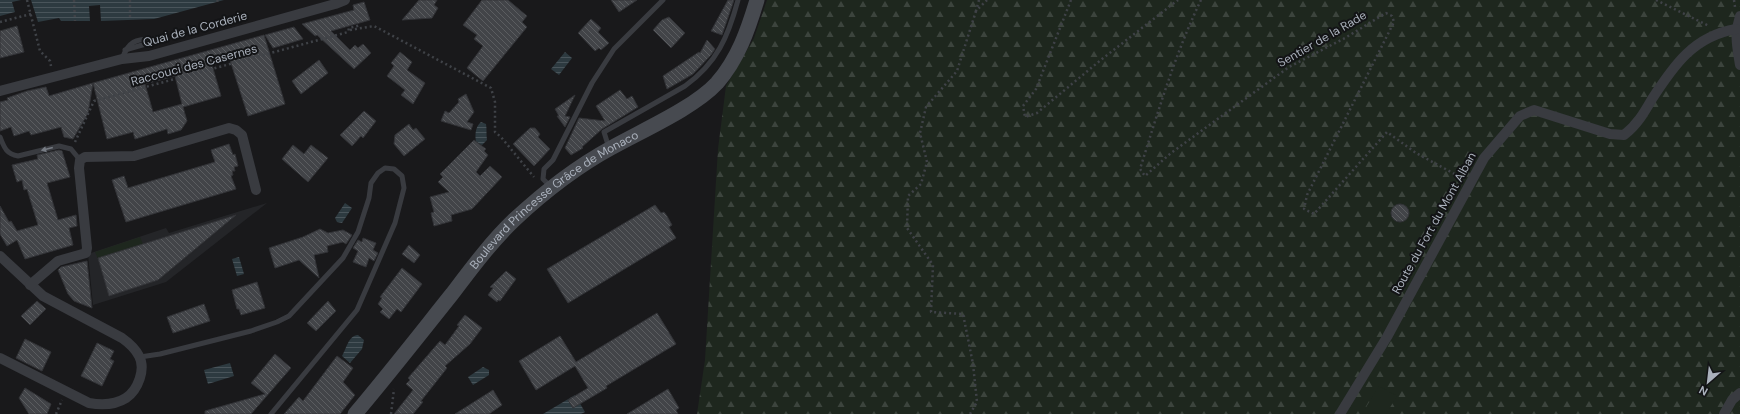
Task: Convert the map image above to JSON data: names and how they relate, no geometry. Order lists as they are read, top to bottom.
{
  "streets": {
    "main road": ["Boulevard Princesse Grâce de Monaco"],
    "street": ["Quai de la Corderie", "Route du Fort du Mont Alban"],
    "path": ["Sentier de la Rade", "Raccouci des Casernes"]
  },
  "crossings": [
    ["Sentier de la Rade", "Route du Fort du Mont Alban"]
  ],
  "north": "bottom left"
}
